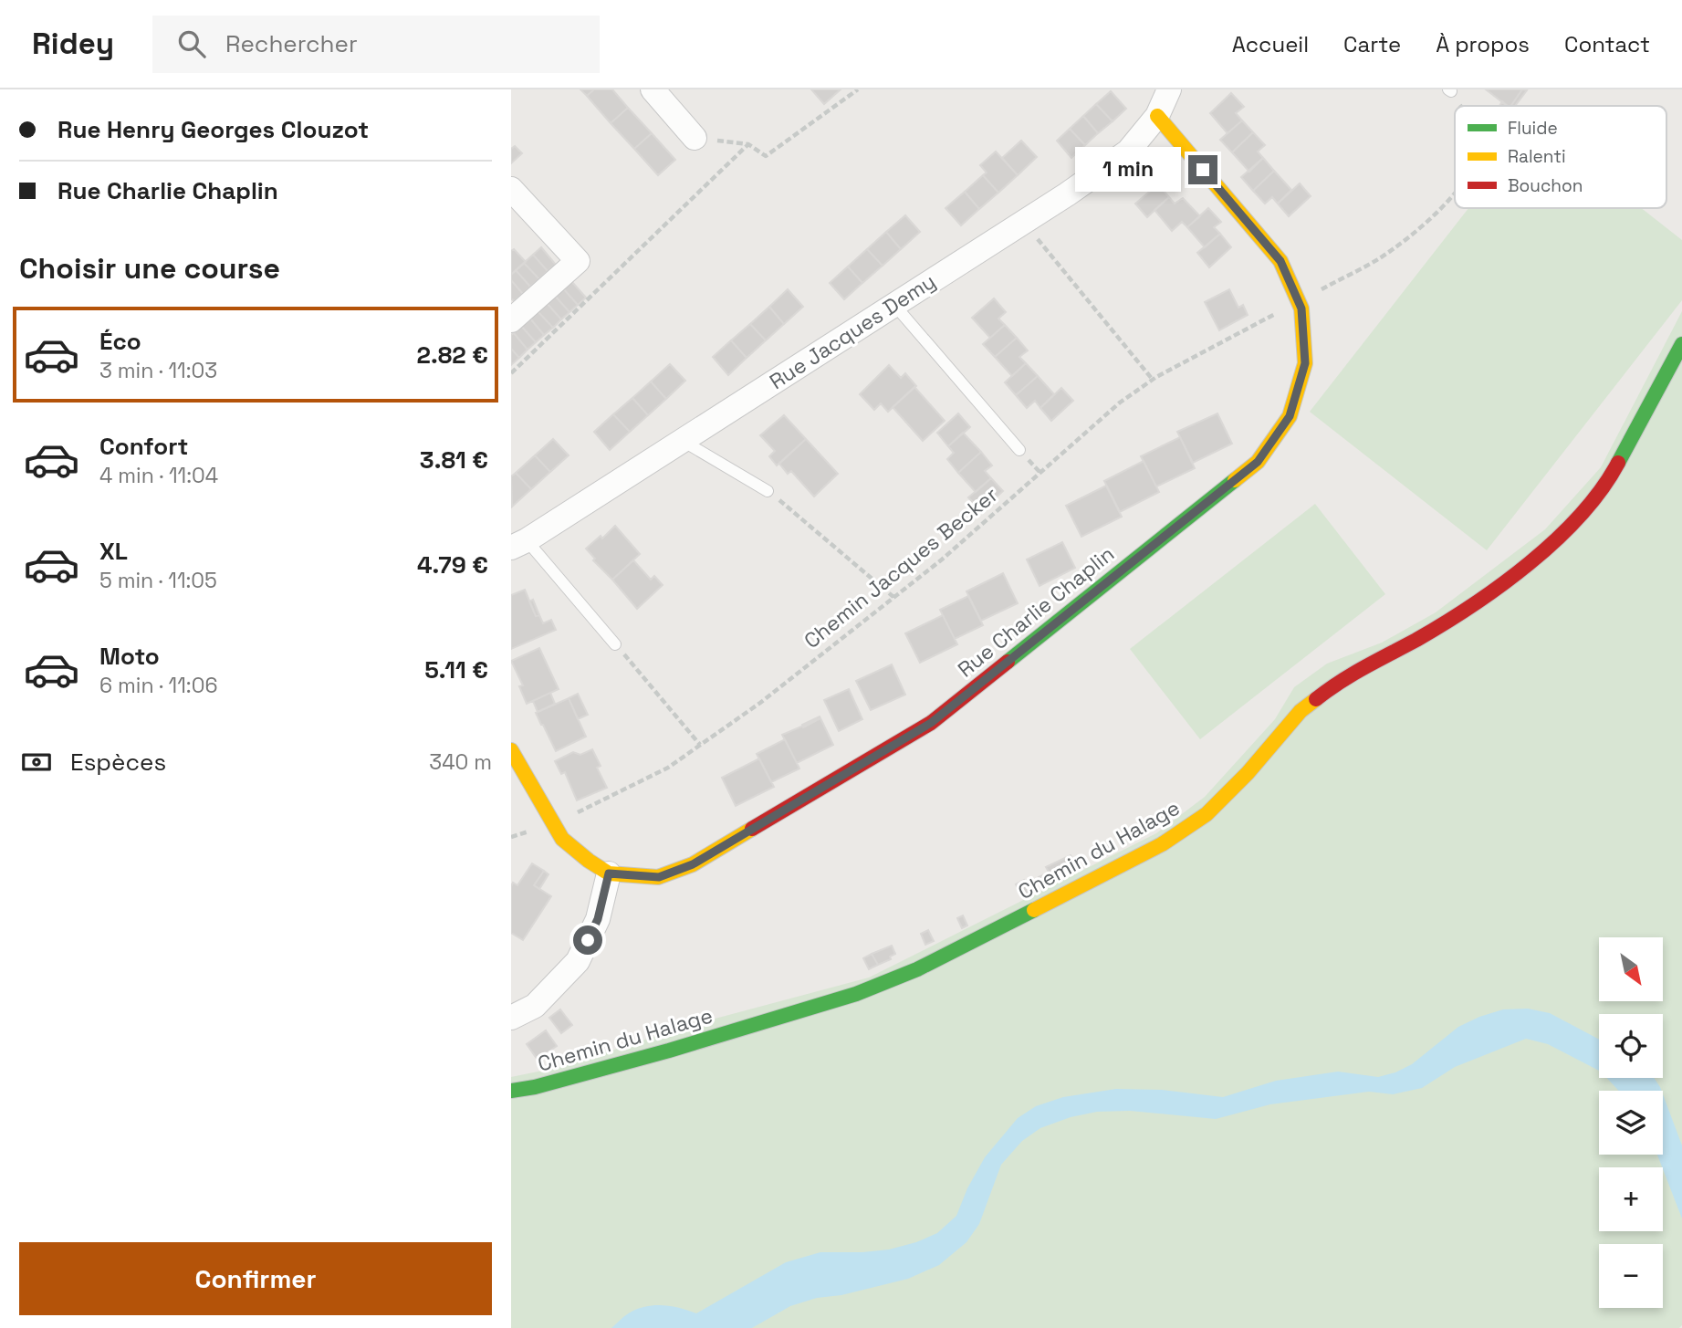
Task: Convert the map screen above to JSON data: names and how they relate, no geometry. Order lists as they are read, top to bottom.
{
  "streets": {
    "street": ["Rue Jacques Demy", "Rue Charlie Chaplin", "Chemin du Halage"],
    "path": ["Chemin Jacques Becker"]
  },
  "crossings": [
    ["Rue Jacques Demy", "Rue Charlie Chaplin"],
    ["Chemin Jacques Becker", "Rue Charlie Chaplin"]
  ],
  "legend": ["Fluide", "Ralenti", "Bouchon"],
  "north": "bottom right",
  "page": {
    "header": "Ridey",
    "search": "Rechercher",
    "nav": [
      "Accueil",
      "Carte",
      "À propos",
      "Contact"
    ],
    "banner": ["Rue Henry Georges Clouzot", "Rue Charlie Chaplin"],
    "bubble": "1 min",
    "heading": "Choisir une course",
    "list": [
      {
        "name": "Éco",
        "note": "3 min · 11:03",
        "value": "2.82 €"
      },
      {
        "name": "Confort",
        "note": "4 min · 11:04",
        "value": "3.81 €"
      },
      {
        "name": "XL",
        "note": "5 min · 11:05",
        "value": "4.79 €"
      },
      {
        "name": "Moto",
        "note": "6 min · 11:06",
        "value": "5.11 €"
      }
    ],
    "pay": ["Espèces", "340 m"],
    "map_buttons": ["+", "−"],
    "buttons": "Confirmer"
  }
}
